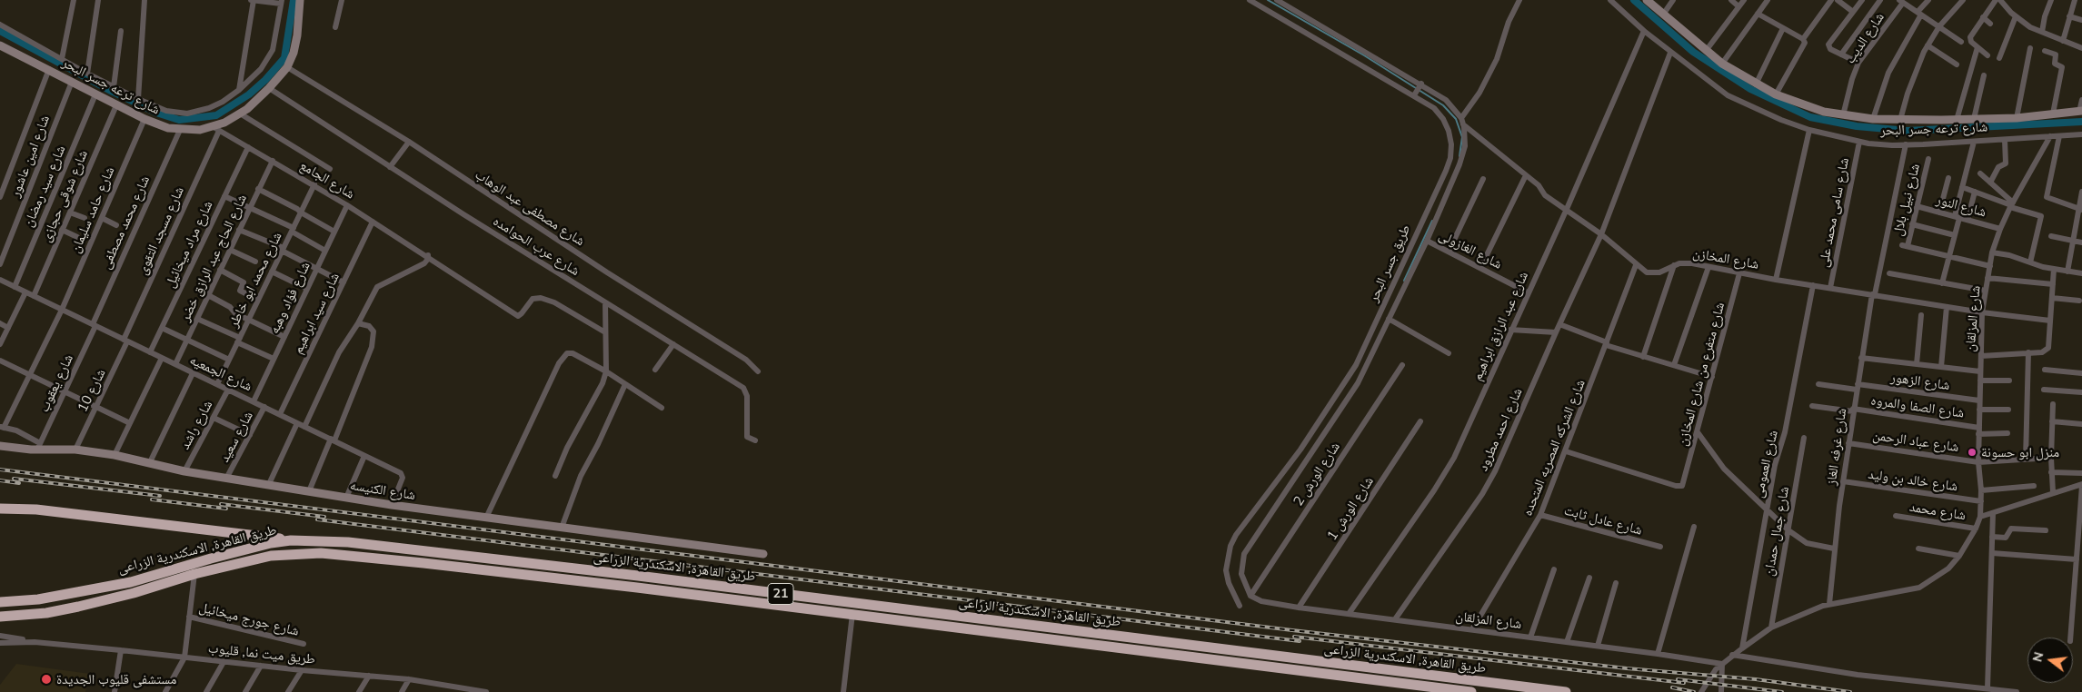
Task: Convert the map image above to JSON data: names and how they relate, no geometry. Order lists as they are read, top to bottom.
{
  "streets": {
    "highway": ["طريق القاهرة, الاسكندرية الزراعى", "21"],
    "street": [
      "شارع الديب",
      "شارع ترعه جسر البحر",
      "شارع امين عاشور",
      "شارع الجامع",
      "شارع سيد رمضان",
      "شارع شوقى حجازى",
      "شارع نبيل بلال",
      "شارع النور",
      "شارع مصطفى عبد الوهاب",
      "شارع حامد سليمان",
      "شارع سامى محمد على",
      "شارع محمد مصطفى",
      "شارع مسجد التقوى",
      "شارع مراد ميخائيل",
      "شارع عرب الحوامده",
      "شارع الغازولى",
      "شارع الحاج عبد الرازق خضر",
      "شارع المخازن",
      "طريق جسر البحر",
      "شارع محمد ابو خاطر",
      "شارع فؤاد وهبه",
      "شارع سيد ابراهيم",
      "شارع المزلقان",
      "شارع عبد الرازق ابراهيم",
      "شارع الجمعيه",
      "شارع متفرع من شارع المخازن",
      "شارع الزهور",
      "شارع يعقوب",
      "شارع 10",
      "شارع الصفا والمروه",
      "شارع راشد",
      "شارع احمد مطرود",
      "شارع سعيد",
      "شارع عباد الرحمن",
      "شارع غرفه الغاز",
      "شارع الشركه المصريه المتحده",
      "شارع العمومى",
      "شارع الورش 2",
      "شارع خالد بن وليد",
      "شارع الكنيسه",
      "شارع الورش 1",
      "شارع محمد",
      "شارع عادل ثابت",
      "شارع جمال حمدان",
      "شارع جورج ميخائيل",
      "طريق ميت نما, قليوب"
    ]
  },
  "crossings": [
    ["شارع الديب", "شارع ترعه جسر البحر"],
    ["شارع ترعه جسر البحر", "شارع امين عاشور"],
    ["شارع ترعه جسر البحر", "شارع الجامع"],
    ["شارع ترعه جسر البحر", "شارع سيد رمضان"],
    ["شارع ترعه جسر البحر", "شارع شوقى حجازى"],
    ["شارع ترعه جسر البحر", "شارع مصطفى عبد الوهاب"],
    ["شارع ترعه جسر البحر", "شارع حامد سليمان"],
    ["شارع ترعه جسر البحر", "شارع سامى محمد على"],
    ["شارع ترعه جسر البحر", "شارع محمد مصطفى"],
    ["شارع ترعه جسر البحر", "شارع مسجد التقوى"],
    ["شارع ترعه جسر البحر", "شارع عرب الحوامده"],
    ["شارع ترعه جسر البحر", "شارع المزلقان"],
    ["شارع ترعه جسر البحر", "شارع عبد الرازق ابراهيم"],
    ["شارع ترعه جسر البحر", "شارع احمد مطرود"],
    ["شارع ترعه جسر البحر", "شارع غرفه الغاز"],
    ["شارع الجامع", "شارع مسجد التقوى"],
    ["شارع الجامع", "شارع مراد ميخائيل"],
    ["شارع الجامع", "شارع الحاج عبد الرازق خضر"],
    ["شارع الجامع", "شارع محمد ابو خاطر"],
    ["شارع الجامع", "شارع فؤاد وهبه"],
    ["شارع الجامع", "شارع سيد ابراهيم"],
    ["شارع سيد رمضان", "شارع الجمعيه"],
    ["شارع شوقى حجازى", "شارع الجمعيه"],
    ["شارع نبيل بلال", "شارع النور"],
    ["شارع النور", "شارع المزلقان"],
    ["شارع حامد سليمان", "شارع الجمعيه"],
    ["شارع سامى محمد على", "شارع المخازن"],
    ["شارع محمد مصطفى", "شارع الجمعيه"],
    ["شارع محمد مصطفى", "شارع يعقوب"],
    ["شارع مسجد التقوى", "شارع الجمعيه"],
    ["شارع مسجد التقوى", "شارع 10"],
    ["شارع مراد ميخائيل", "شارع الجمعيه"],
    ["شارع الغازولى", "طريق جسر البحر"],
    ["شارع الغازولى", "شارع عبد الرازق ابراهيم"],
    ["شارع الحاج عبد الرازق خضر", "شارع الجمعيه"],
    ["شارع المخازن", "طريق جسر البحر"],
    ["شارع المخازن", "شارع المزلقان"],
    ["شارع المخازن", "شارع عبد الرازق ابراهيم"],
    ["شارع المخازن", "شارع متفرع من شارع المخازن"],
    ["شارع المخازن", "شارع احمد مطرود"],
    ["شارع المخازن", "شارع غرفه الغاز"],
    ["شارع المخازن", "شارع الشركه المصريه المتحده"],
    ["شارع المخازن", "شارع العمومى"],
    ["طريق جسر البحر", "شارع المزلقان"],
    ["طريق جسر البحر", "شارع الورش 2"],
    ["شارع محمد ابو خاطر", "شارع الجمعيه"],
    ["شارع فؤاد وهبه", "شارع الجمعيه"],
    ["شارع سيد ابراهيم", "شارع الجمعيه"],
    ["شارع المزلقان", "شارع عبد الرازق ابراهيم"],
    ["شارع المزلقان", "شارع الزهور"],
    ["شارع المزلقان", "شارع الصفا والمروه"],
    ["شارع المزلقان", "شارع احمد مطرود"],
    ["شارع المزلقان", "شارع عباد الرحمن"],
    ["شارع المزلقان", "شارع غرفه الغاز"],
    ["شارع المزلقان", "شارع الشركه المصريه المتحده"],
    ["شارع المزلقان", "شارع العمومى"],
    ["شارع المزلقان", "شارع الورش 2"],
    ["شارع المزلقان", "شارع خالد بن وليد"],
    ["شارع المزلقان", "شارع الورش 1"],
    ["شارع المزلقان", "شارع محمد"],
    ["شارع المزلقان", "شارع جمال حمدان"],
    ["شارع الجمعيه", "شارع يعقوب"],
    ["شارع الجمعيه", "شارع 10"],
    ["شارع الجمعيه", "شارع راشد"],
    ["شارع الجمعيه", "شارع سعيد"],
    ["شارع الجمعيه", "شارع الكنيسه"],
    ["شارع متفرع من شارع المخازن", "شارع الشركه المصريه المتحده"],
    ["شارع الزهور", "شارع غرفه الغاز"],
    ["شارع يعقوب", "شارع الكنيسه"],
    ["شارع 10", "شارع الكنيسه"],
    ["شارع الصفا والمروه", "شارع غرفه الغاز"],
    ["شارع راشد", "شارع الكنيسه"],
    ["شارع سعيد", "شارع الكنيسه"],
    ["شارع عباد الرحمن", "شارع غرفه الغاز"],
    ["شارع غرفه الغاز", "شارع خالد بن وليد"],
    ["شارع الشركه المصريه المتحده", "شارع عادل ثابت"]
  ],
  "places": ["منزل ابو حسونة", "مستشفى قليوب الجديدة"],
  "north": "left"
}
